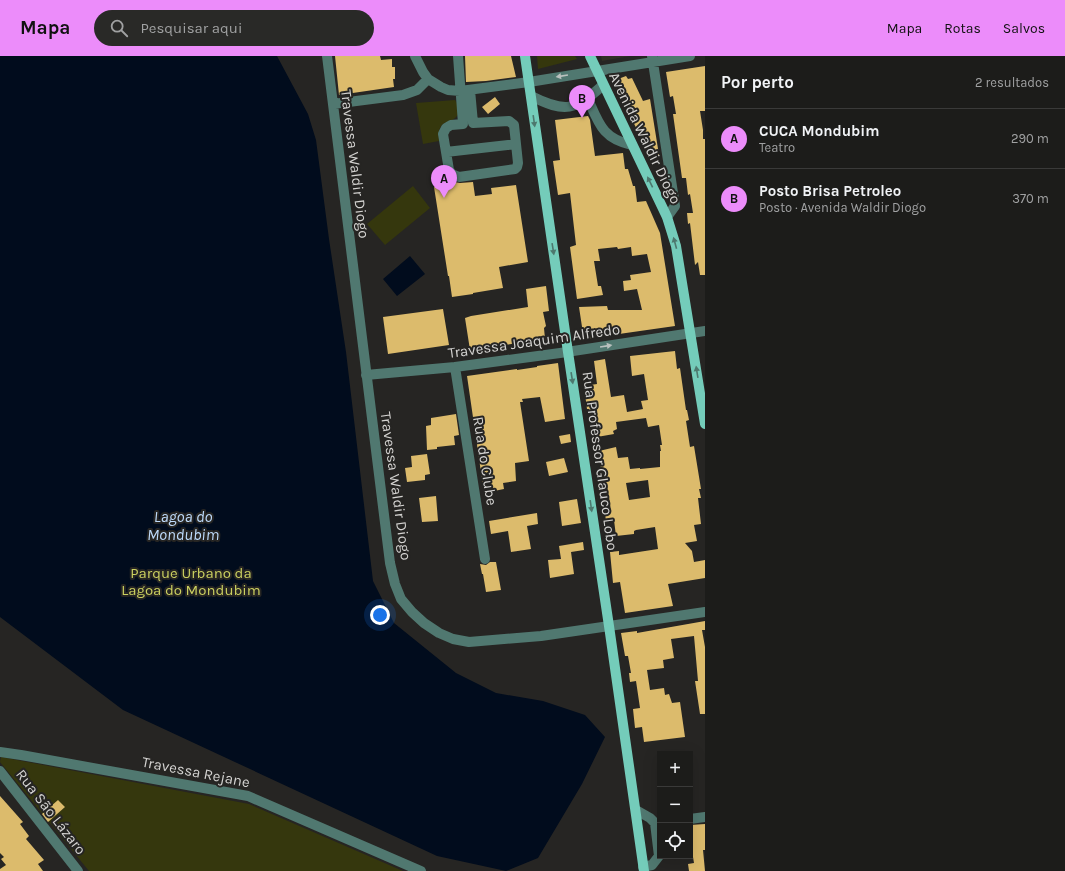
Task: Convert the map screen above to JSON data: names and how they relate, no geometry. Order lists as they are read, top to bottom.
{
  "streets": {
    "main road": ["Avenida Waldir Diogo", "Rua Professor Glauco Lobo"],
    "street": [
      "Travessa Waldir Diogo",
      "Travessa Joaquim Alfredo",
      "Rua do Clube",
      "Travessa Rejane",
      "Rua São Lázaro"
    ]
  },
  "crossings": [
    ["Avenida Waldir Diogo", "Travessa Joaquim Alfredo"],
    ["Travessa Waldir Diogo", "Travessa Joaquim Alfredo"],
    ["Travessa Waldir Diogo", "Rua Professor Glauco Lobo"],
    ["Travessa Joaquim Alfredo", "Rua do Clube"],
    ["Travessa Joaquim Alfredo", "Rua Professor Glauco Lobo"]
  ],
  "one_way": ["Avenida Waldir Diogo", "Travessa Joaquim Alfredo", "Rua Professor Glauco Lobo"],
  "water": ["Lagoa do Mondubim"],
  "parks": ["Parque Urbano da Lagoa do Mondubim"],
  "page": {
    "header": "Mapa",
    "search": "Pesquisar aqui",
    "nav": ["Mapa", "Rotas", "Salvos"],
    "heading": ["Por perto", "2 resultados"],
    "pins": ["B", "A"],
    "list": [
      {
        "mark": "A",
        "name": "CUCA Mondubim",
        "note": "Teatro",
        "value": "290 m"
      },
      {
        "mark": "B",
        "name": "Posto Brisa Petroleo",
        "note": "Posto · Avenida Waldir Diogo",
        "value": "370 m"
      }
    ],
    "map_buttons": ["+", "−"]
  }
}
